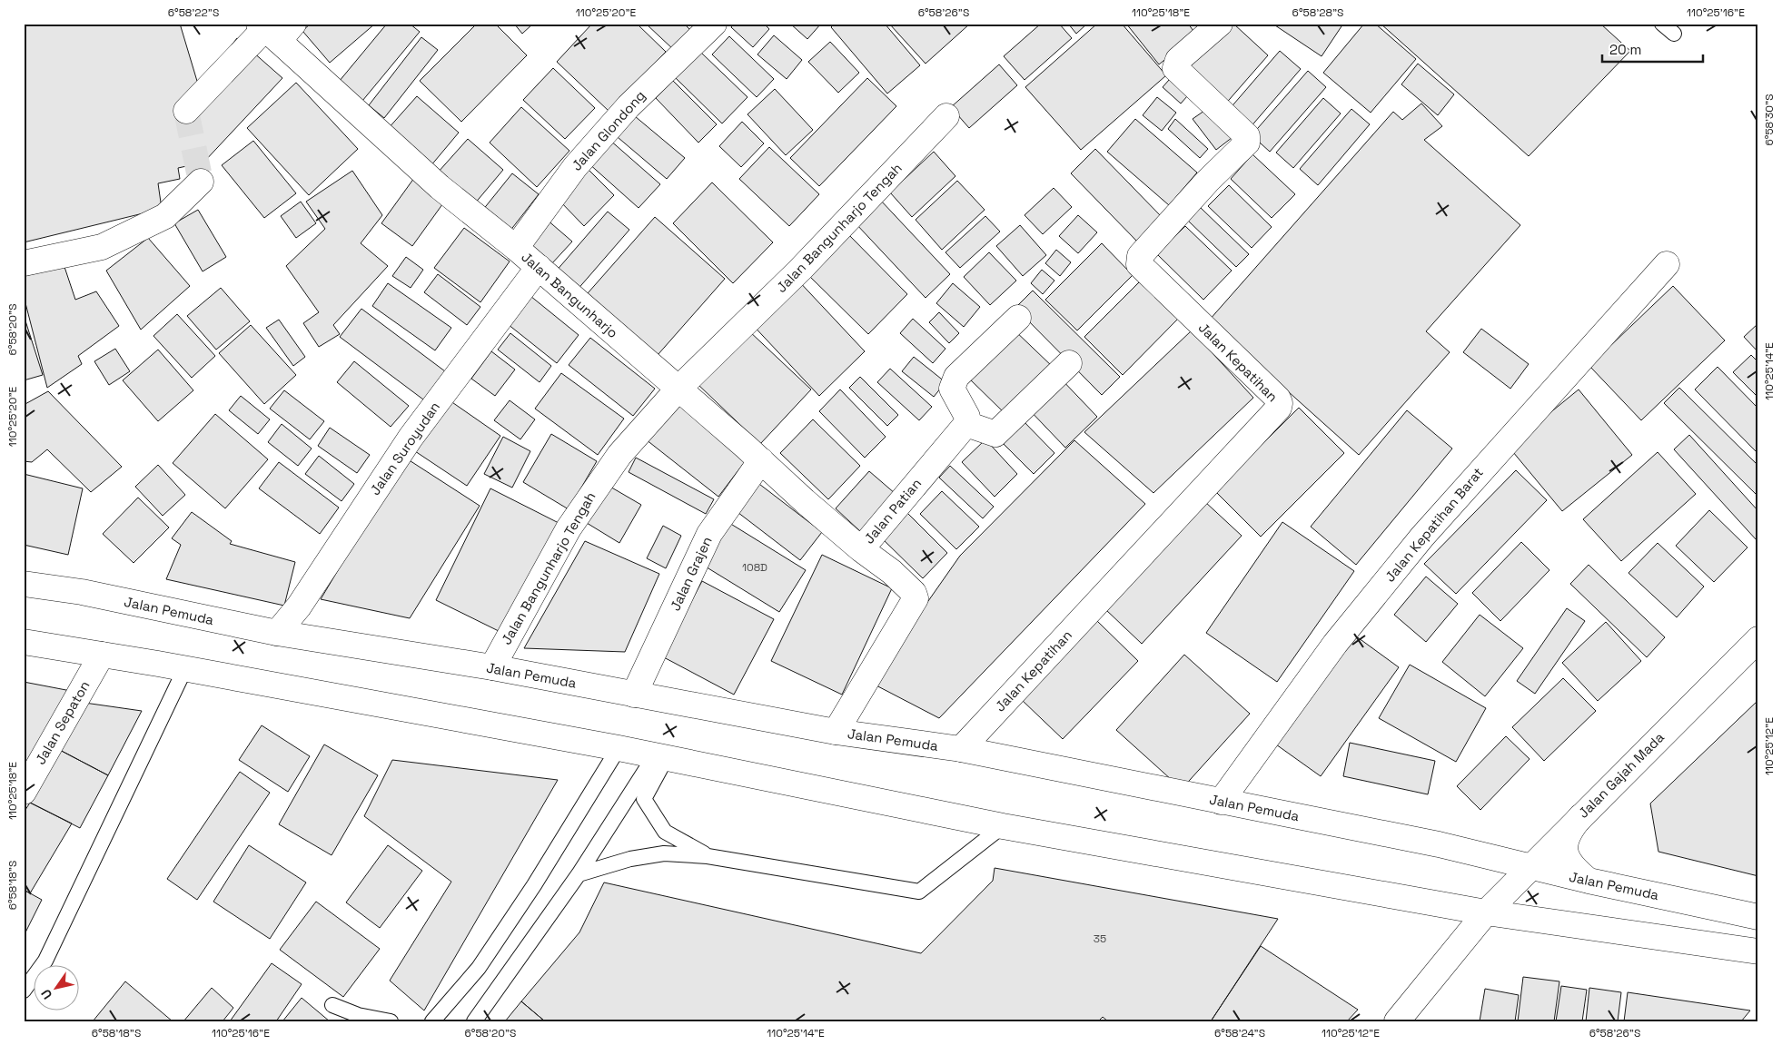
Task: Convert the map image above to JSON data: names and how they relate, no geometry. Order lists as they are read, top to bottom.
{
  "streets": {
    "street": [
      "Jalan Glondong",
      "Jalan Bangunharjo Tengah",
      "Jalan Bangunharjo",
      "Jalan Kepatihan",
      "Jalan Suroyudan",
      "Jalan Patian",
      "Jalan Kepatihan Barat",
      "Jalan Grajen",
      "Jalan Pemuda",
      "Jalan Sepaton",
      "Jalan Gajah Mada"
    ]
  },
  "crossings": [
    ["Jalan Glondong", "Jalan Bangunharjo"],
    ["Jalan Bangunharjo Tengah", "Jalan Bangunharjo"],
    ["Jalan Bangunharjo Tengah", "Jalan Pemuda"],
    ["Jalan Bangunharjo", "Jalan Suroyudan"],
    ["Jalan Bangunharjo", "Jalan Patian"],
    ["Jalan Bangunharjo", "Jalan Grajen"],
    ["Jalan Kepatihan", "Jalan Pemuda"],
    ["Jalan Suroyudan", "Jalan Pemuda"],
    ["Jalan Patian", "Jalan Pemuda"],
    ["Jalan Kepatihan Barat", "Jalan Pemuda"],
    ["Jalan Grajen", "Jalan Pemuda"],
    ["Jalan Pemuda", "Jalan Gajah Mada"]
  ],
  "house_numbers": ["108D", "35"],
  "scale_bar": "20 m",
  "north": "bottom left",
  "coordinates": [
    "6°58'22\"S",
    "110°25'20\"E",
    "6°58'26\"S",
    "110°25'18\"E",
    "6°58'28\"S",
    "110°25'16\"E",
    "6°58'30\"S",
    "6°58'20\"S",
    "110°25'14\"E",
    "110°25'12\"E",
    "6°58'18\"S",
    "6°58'24\"S"
  ]
}
